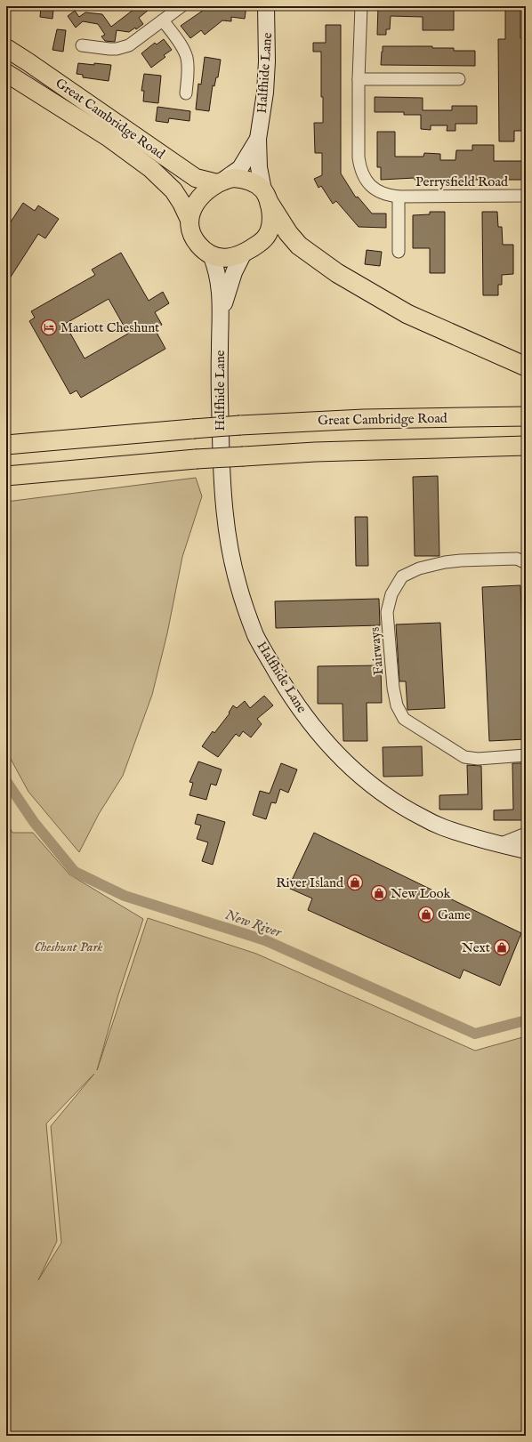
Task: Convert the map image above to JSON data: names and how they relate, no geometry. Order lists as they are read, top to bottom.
{
  "streets": {
    "highway": ["Great Cambridge Road"],
    "main road": ["Halfhide Lane"],
    "street": ["Perrysfield Road", "Fairways"]
  },
  "crossings": [
    ["Halfhide Lane", "Great Cambridge Road"]
  ],
  "water": ["New River"],
  "parks": ["Cheshunt Park"],
  "places": {
    "hotel": ["Mariott Cheshunt"],
    "shop": [
      "River Island",
      "New Look",
      "Game",
      "Next"
    ]
  }
}
